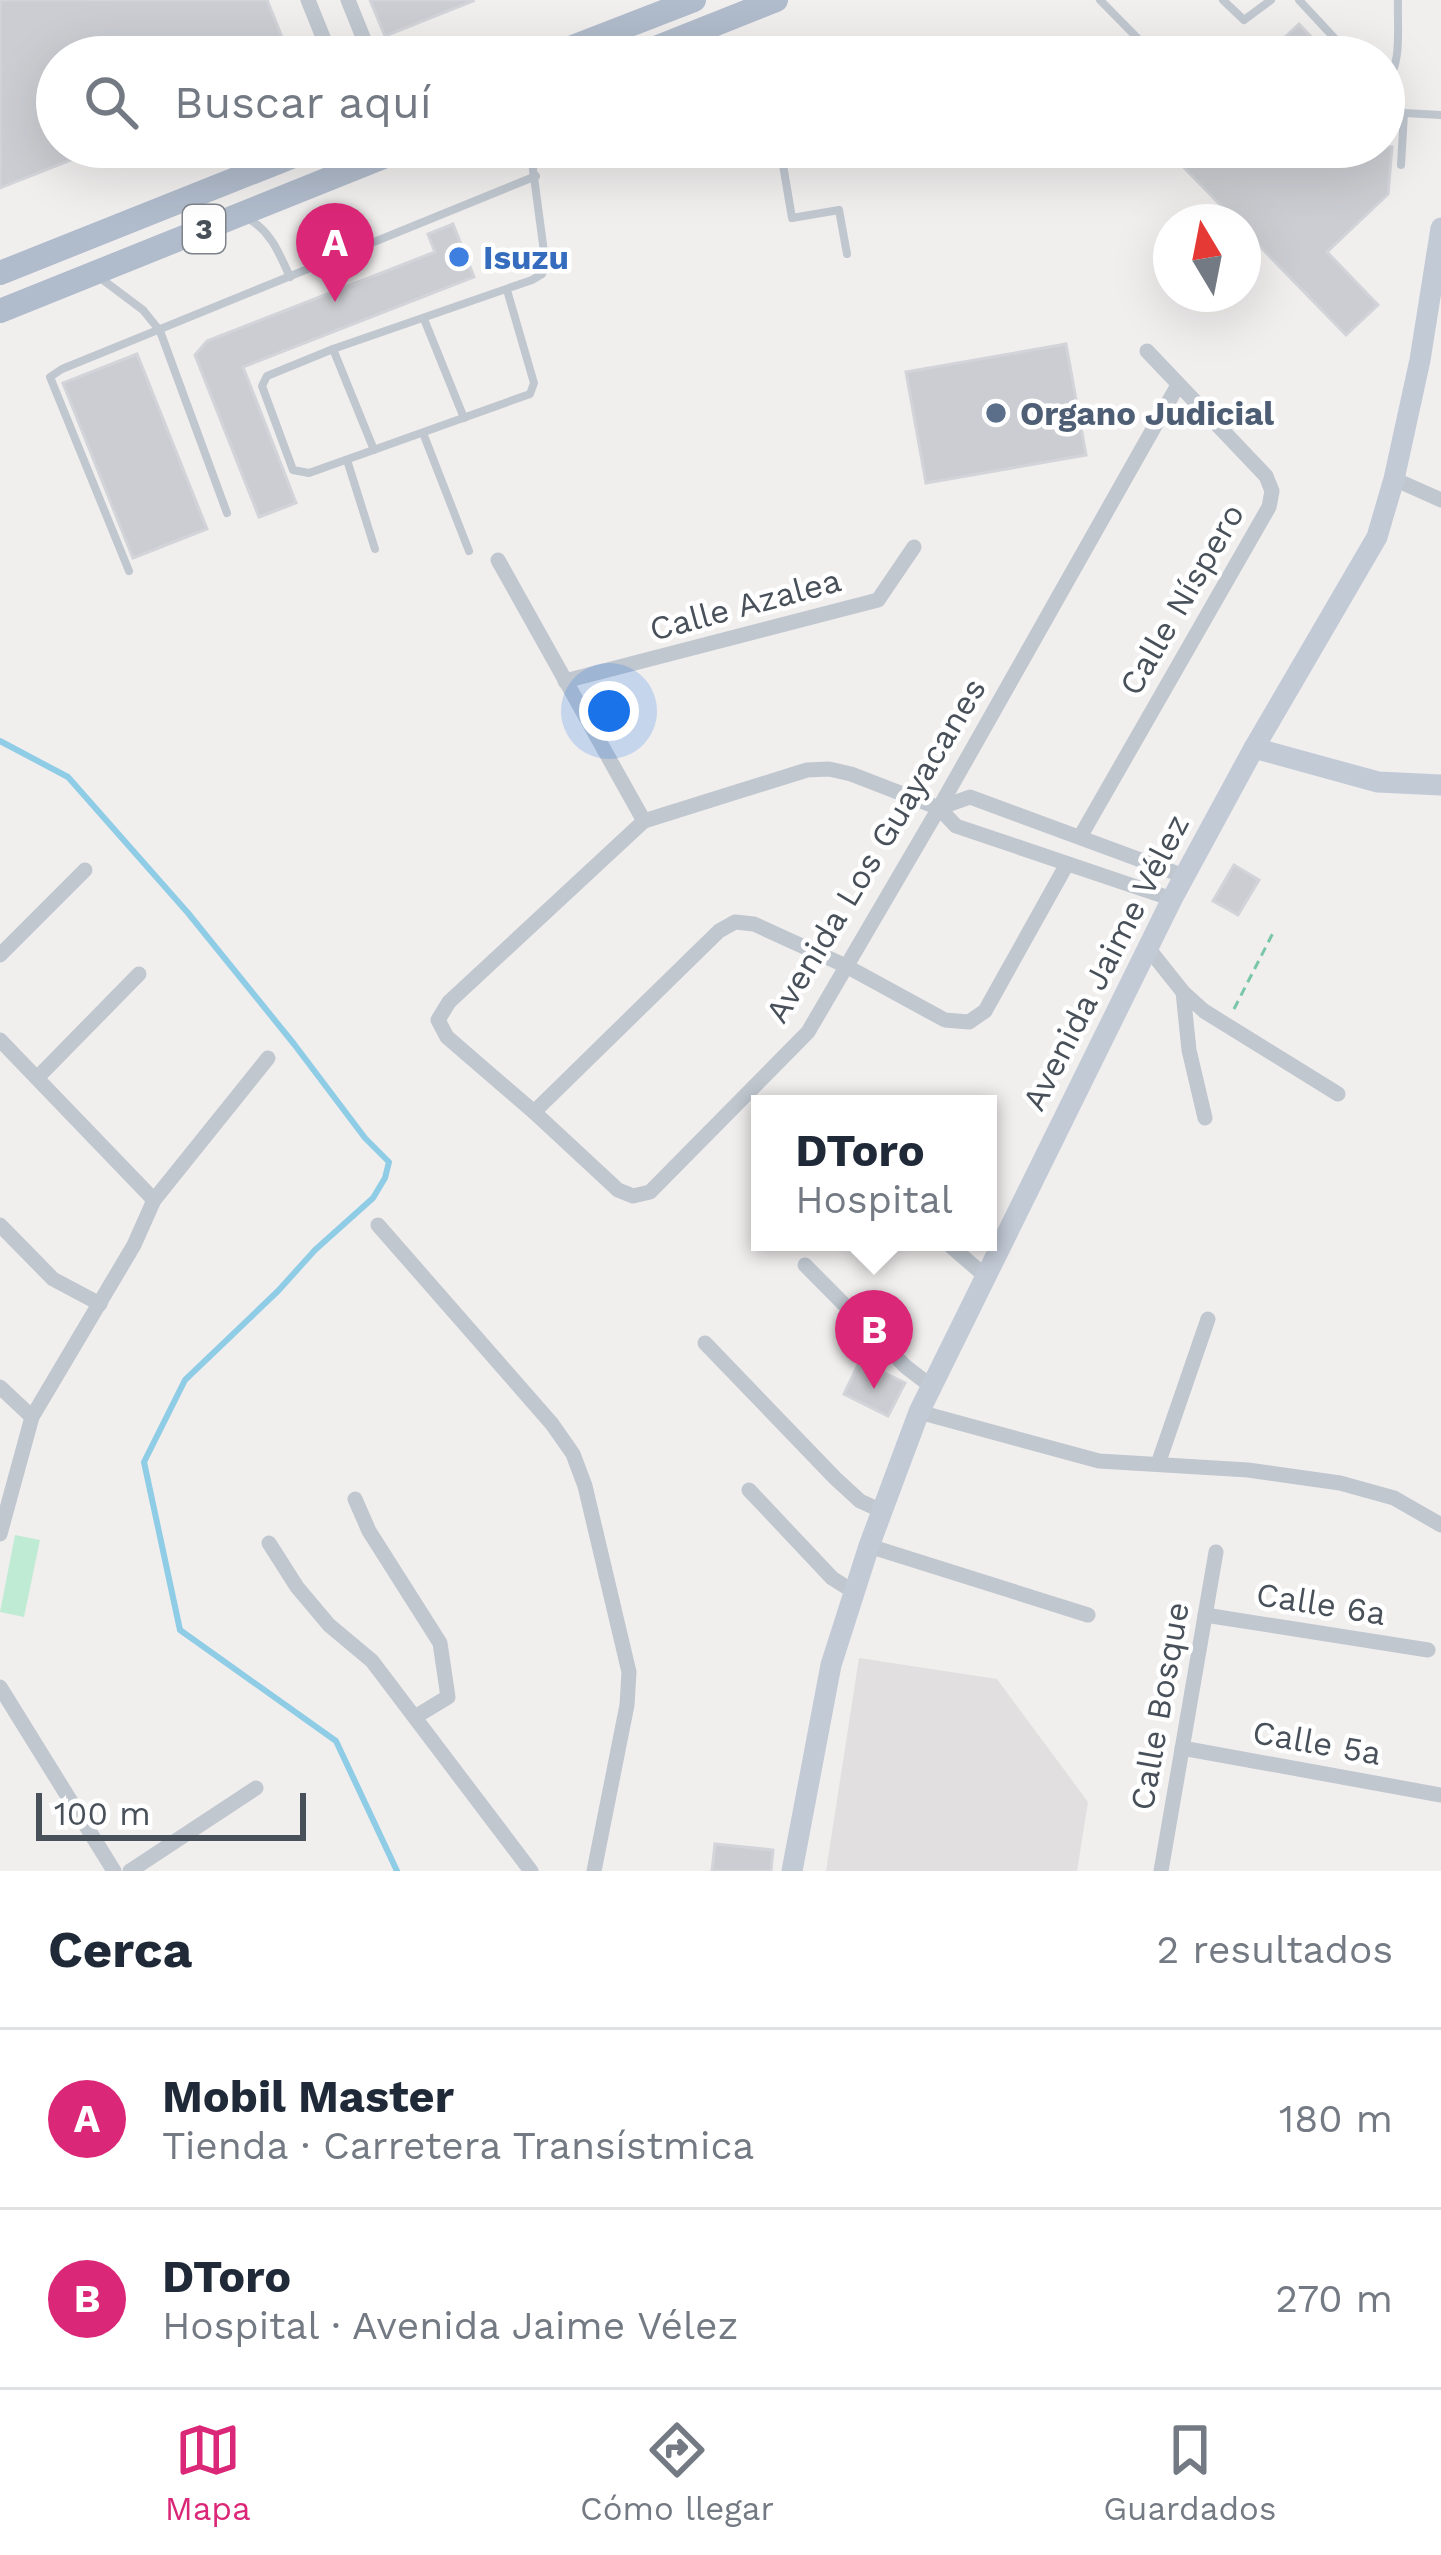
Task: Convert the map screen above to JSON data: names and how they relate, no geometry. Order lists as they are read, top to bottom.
{
  "streets": {
    "main road": ["3"],
    "street": [
      "Calle Níspero",
      "Calle Azalea",
      "Avenida Los Guayacanes",
      "Avenida Jaime Vélez",
      "Calle 6a",
      "Calle Bosque",
      "Calle 5a"
    ]
  },
  "crossings": [
    ["Calle Níspero", "Avenida Los Guayacanes"],
    ["Calle 6a", "Calle Bosque"],
    ["Calle Bosque", "Calle 5a"]
  ],
  "places": ["Isuzu", "Organo Judicial"],
  "scale_bar": "100 m",
  "north": "top",
  "page": {
    "search": "Buscar aquí",
    "pins": ["A", "B"],
    "popup": ["DToro", "Hospital"],
    "scale": "100 m",
    "heading": ["Cerca", "2 resultados"],
    "list": [
      {
        "mark": "A",
        "name": "Mobil Master",
        "note": "Tienda · Carretera Transístmica",
        "value": "180 m"
      },
      {
        "mark": "B",
        "name": "DToro",
        "note": "Hospital · Avenida Jaime Vélez",
        "value": "270 m"
      }
    ],
    "nav": ["Mapa", "Cómo llegar", "Guardados"]
  }
}
